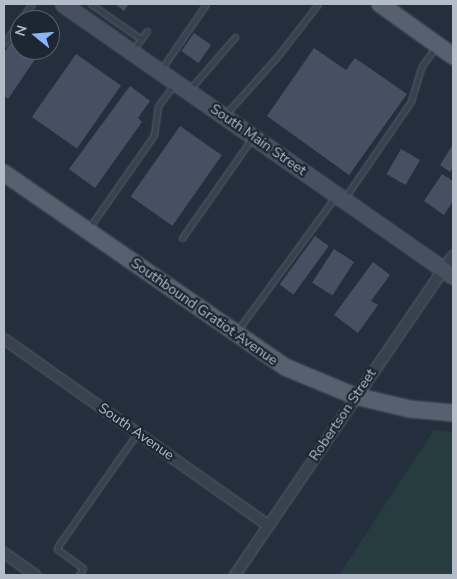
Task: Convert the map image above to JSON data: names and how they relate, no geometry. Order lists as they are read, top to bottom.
{
  "streets": {
    "main road": ["Southbound Gratiot Avenue"],
    "street": ["South Main Street", "Robertson Street", "South Avenue"]
  },
  "crossings": [
    ["South Main Street", "Robertson Street"],
    ["Southbound Gratiot Avenue", "Robertson Street"],
    ["Robertson Street", "South Avenue"]
  ],
  "north": "left"
}
